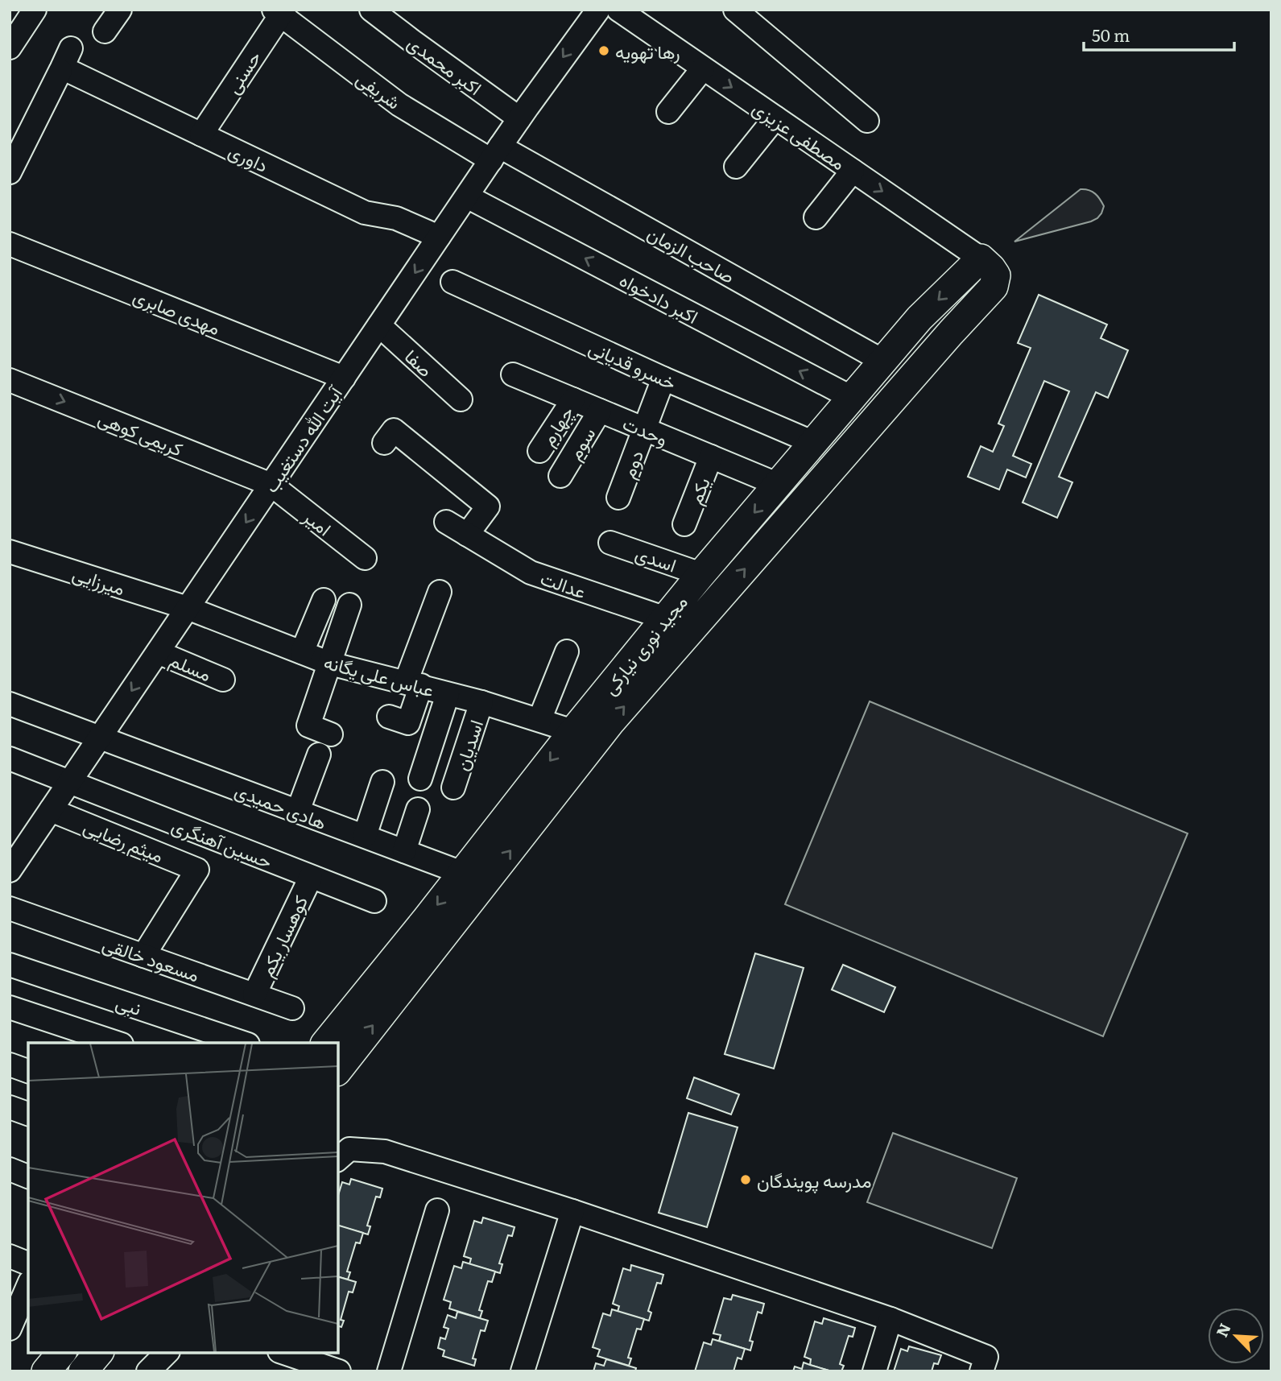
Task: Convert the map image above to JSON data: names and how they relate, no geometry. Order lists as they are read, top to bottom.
{
  "streets": {
    "main road": ["مجید نوری نیارکی"],
    "street": [
      "اکبر محمدی",
      "حسنی",
      "شریفی",
      "مصطفی عزیزی",
      "داوری",
      "صاحب الزمان",
      "اکبر دادخواه",
      "مهدی صابری",
      "صفا",
      "خسرو قدیانی",
      "چهارم",
      "وحدت",
      "کریمی کوهی",
      "آیت الله دستغیب",
      "سوم",
      "دوم",
      "یکم",
      "امیر",
      "اسدی",
      "میرزایی",
      "عدالت",
      "مسلم",
      "عباس علی یگانه",
      "اسدیان",
      "هادی حمیدی",
      "میثم رضایی",
      "حسین آهنگری",
      "کوهسار یکم",
      "مسعود خالقی",
      "نبی"
    ]
  },
  "crossings": [
    ["اکبر محمدی", "آیت الله دستغیب"],
    ["حسنی", "شریفی"],
    ["حسنی", "داوری"],
    ["شریفی", "صاحب الزمان"],
    ["شریفی", "آیت الله دستغیب"],
    ["مصطفی عزیزی", "مجید نوری نیارکی"],
    ["داوری", "آیت الله دستغیب"],
    ["صاحب الزمان", "آیت الله دستغیب"],
    ["صاحب الزمان", "مجید نوری نیارکی"],
    ["اکبر دادخواه", "آیت الله دستغیب"],
    ["اکبر دادخواه", "مجید نوری نیارکی"],
    ["مهدی صابری", "آیت الله دستغیب"],
    ["صفا", "آیت الله دستغیب"],
    ["خسرو قدیانی", "دوم"],
    ["خسرو قدیانی", "مجید نوری نیارکی"],
    ["چهارم", "وحدت"],
    ["وحدت", "سوم"],
    ["وحدت", "دوم"],
    ["وحدت", "یکم"],
    ["وحدت", "مجید نوری نیارکی"],
    ["کریمی کوهی", "آیت الله دستغیب"],
    ["کریمی کوهی", "امیر"],
    ["آیت الله دستغیب", "امیر"],
    ["آیت الله دستغیب", "میرزایی"],
    ["آیت الله دستغیب", "مسلم"],
    ["آیت الله دستغیب", "عباس علی یگانه"],
    ["آیت الله دستغیب", "هادی حمیدی"],
    ["آیت الله دستغیب", "میثم رضایی"],
    ["آیت الله دستغیب", "حسین آهنگری"],
    ["اسدی", "مجید نوری نیارکی"],
    ["میرزایی", "عباس علی یگانه"],
    ["عدالت", "مجید نوری نیارکی"],
    ["مجید نوری نیارکی", "عباس علی یگانه"],
    ["مجید نوری نیارکی", "هادی حمیدی"],
    ["عباس علی یگانه", "اسدیان"],
    ["میثم رضایی", "مسعود خالقی"],
    ["حسین آهنگری", "کوهسار یکم"],
    ["کوهسار یکم", "مسعود خالقی"]
  ],
  "one_way": ["اکبر دادخواه", "کریمی کوهی"],
  "places": ["رها تهویه", "مدرسه پویندگان"],
  "scale_bar": "50 m",
  "north": "top left"
}
